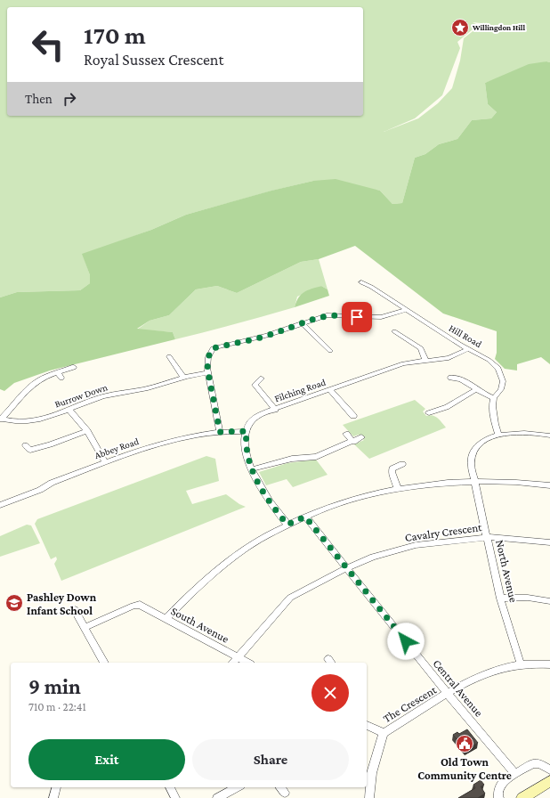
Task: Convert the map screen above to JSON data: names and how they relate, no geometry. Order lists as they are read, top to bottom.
{
  "streets": {
    "street": [
      "Hill Road",
      "Filching Road",
      "Burrow Down",
      "Abbey Road",
      "Cavalry Crescent",
      "North Avenue",
      "South Avenue",
      "Central Avenue",
      "The Crescent"
    ]
  },
  "crossings": [
    ["Hill Road", "Filching Road"],
    ["Hill Road", "North Avenue"],
    ["Filching Road", "Abbey Road"],
    ["Cavalry Crescent", "North Avenue"],
    ["Cavalry Crescent", "South Avenue"],
    ["Cavalry Crescent", "Central Avenue"],
    ["North Avenue", "The Crescent"],
    ["Central Avenue", "The Crescent"]
  ],
  "places": {
    "place": ["Willingdon Hill"],
    "school or university": ["Pashley Down Infant School"],
    "public building": ["Old Town Community Centre"]
  },
  "page": {
    "turn": ["170 m", "Royal Sussex Crescent"],
    "then": "Then",
    "heading": ["9 min", "710 m · 22:41"],
    "buttons": ["Exit", "Share"]
  }
}
